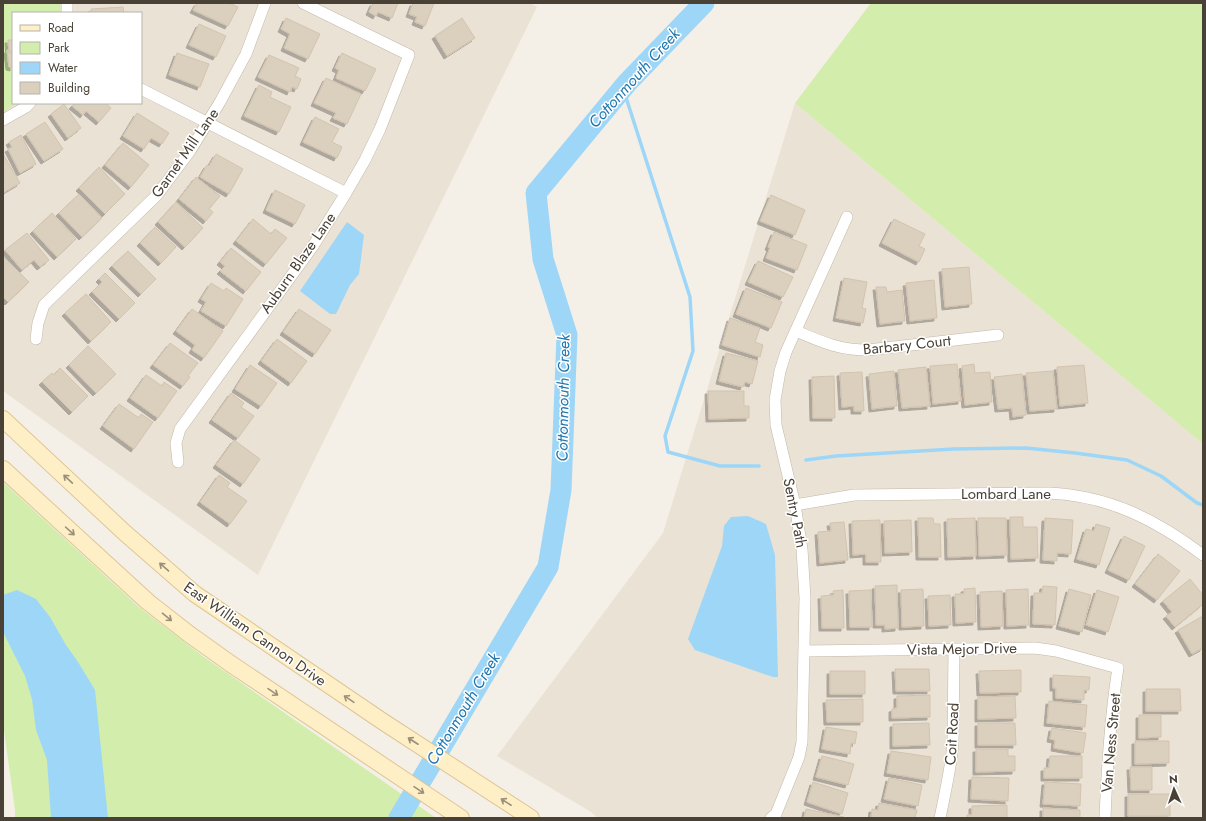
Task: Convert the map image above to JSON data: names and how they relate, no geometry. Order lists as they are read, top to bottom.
{
  "streets": {
    "street": [
      "Garnet Mill Lane",
      "Auburn Blaze Lane",
      "Barbary Court",
      "Lombard Lane",
      "Sentry Path",
      "East William Cannon Drive",
      "Vista Mejor Drive",
      "Coit Road",
      "Van Ness Street"
    ]
  },
  "crossings": [
    ["Barbary Court", "Sentry Path"],
    ["Lombard Lane", "Sentry Path"],
    ["Sentry Path", "Vista Mejor Drive"],
    ["Vista Mejor Drive", "Coit Road"],
    ["Vista Mejor Drive", "Van Ness Street"]
  ],
  "water": ["Cottonmouth Creek"],
  "legend": [
    "Road",
    "Park",
    "Water",
    "Building"
  ],
  "north": "top"
}
